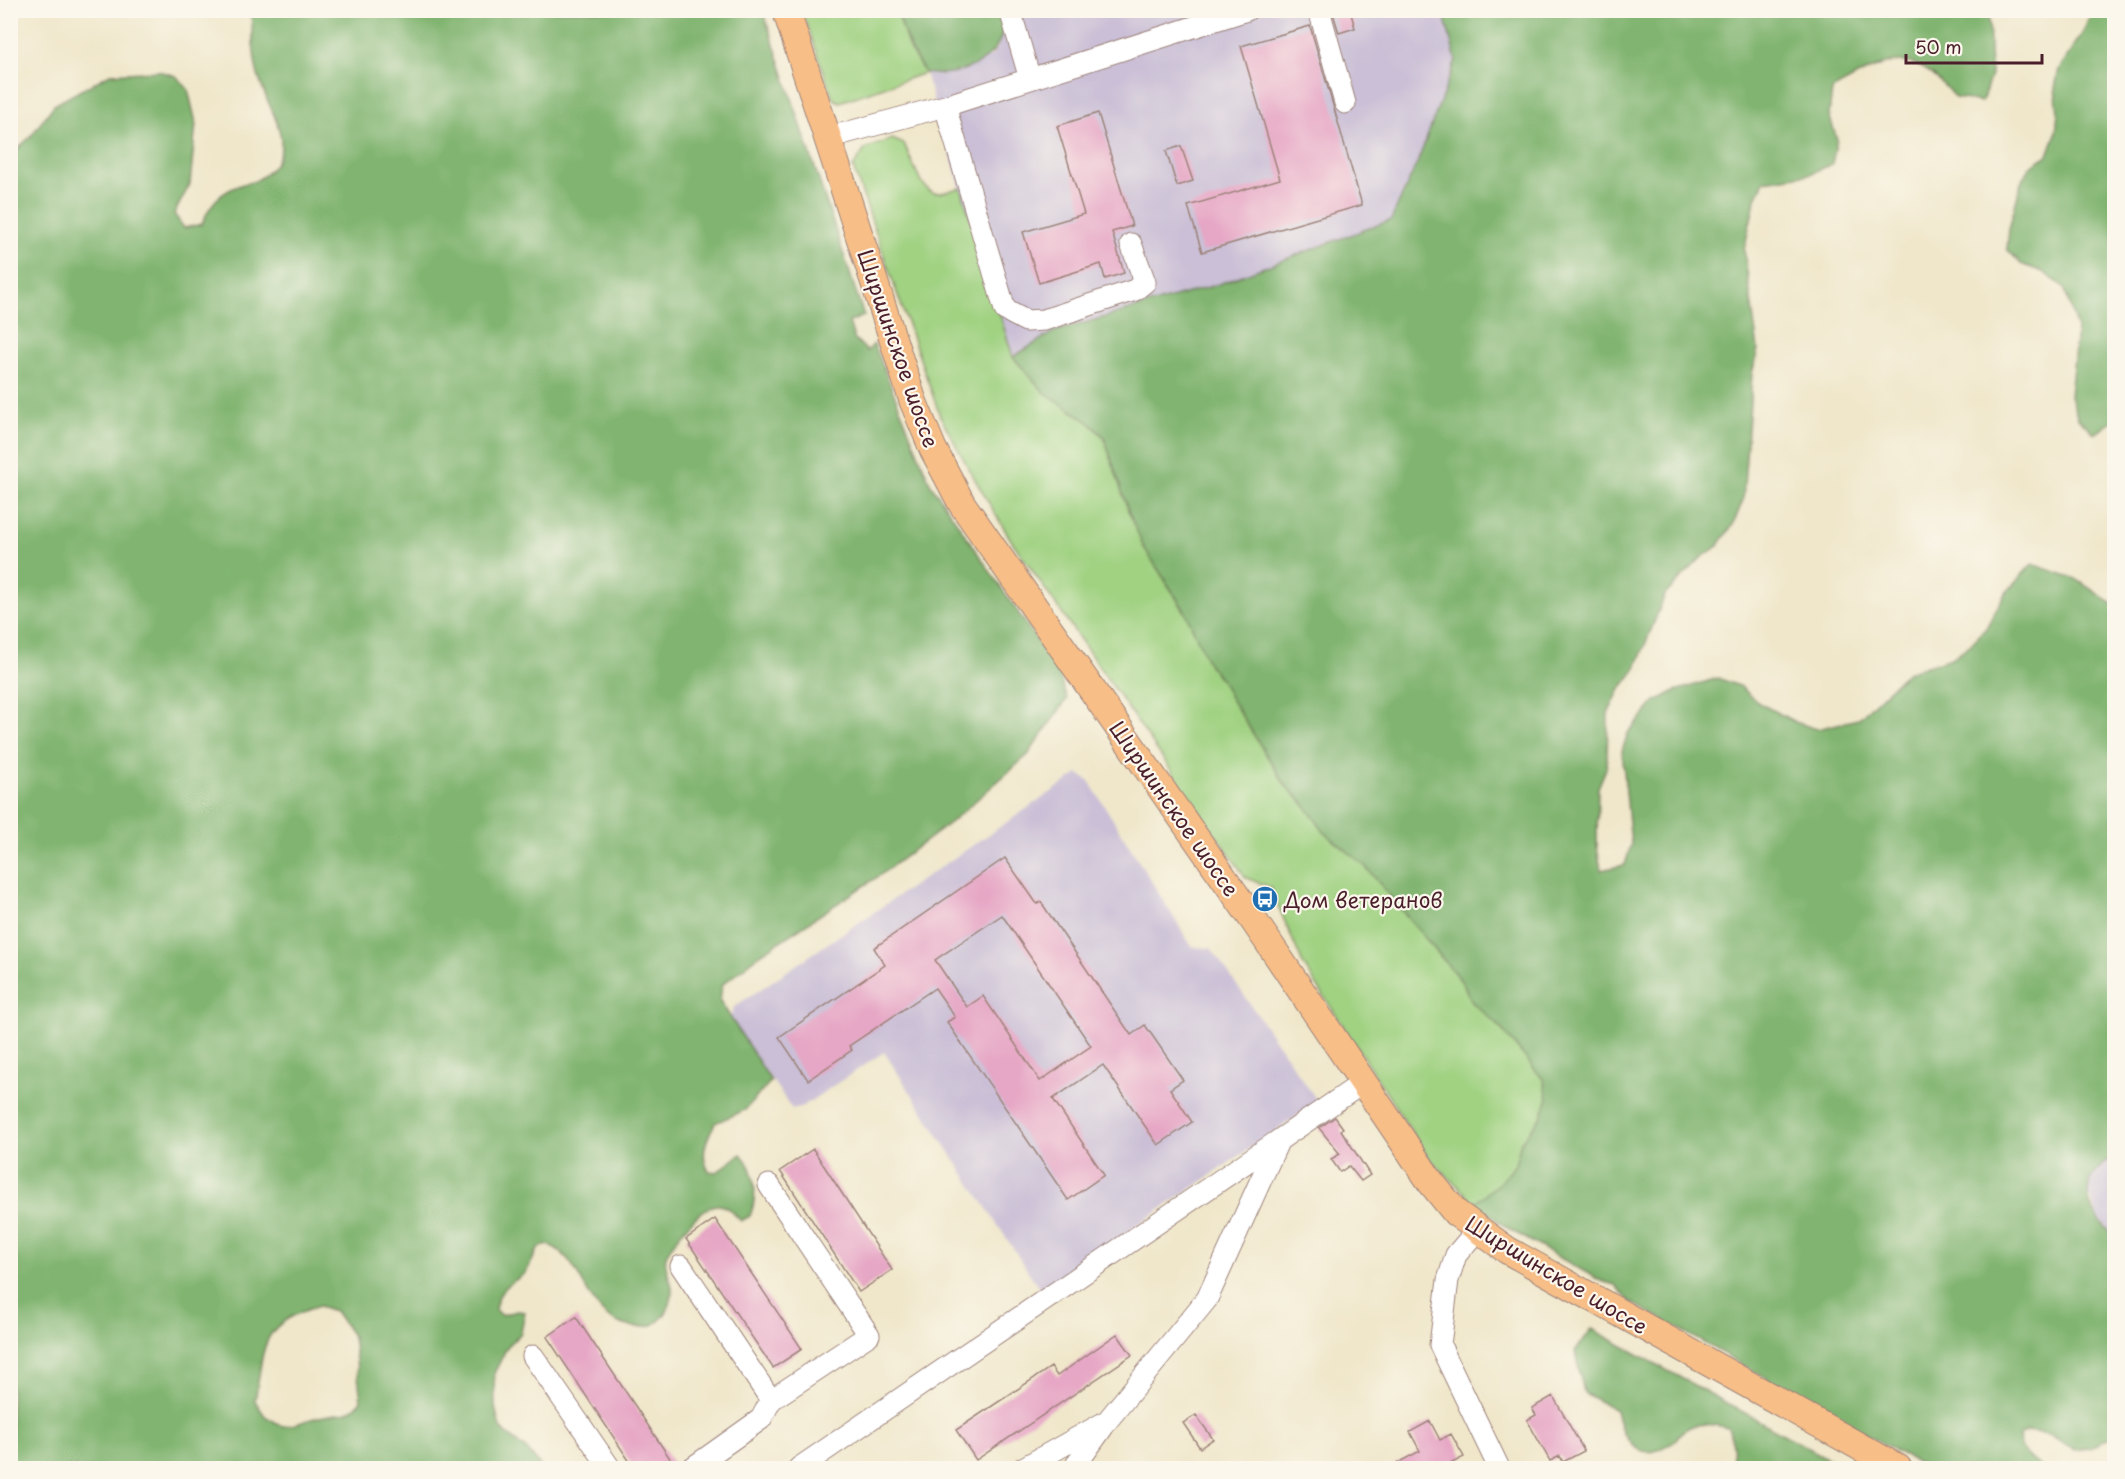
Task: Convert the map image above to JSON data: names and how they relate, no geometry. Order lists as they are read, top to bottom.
{
  "streets": {
    "main road": ["Ширшинское шоссе"]
  },
  "places": {
    "bus stop": ["Дом ветеранов"]
  },
  "scale_bar": "50 m"
}
